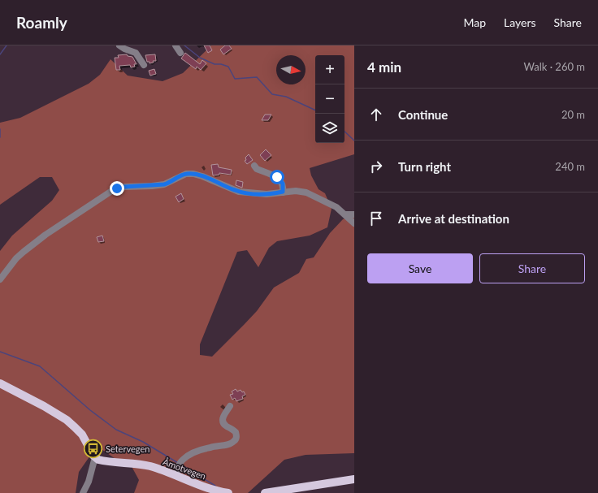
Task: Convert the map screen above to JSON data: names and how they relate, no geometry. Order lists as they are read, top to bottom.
{
  "streets": {
    "main road": ["Åmotvegen"]
  },
  "places": {
    "bus stop": ["Setervegen"]
  },
  "north": "right",
  "page": {
    "header": "Roamly",
    "nav": ["Map", "Layers", "Share"],
    "heading": ["4 min", "Walk · 260 m"],
    "map_buttons": ["+", "−"],
    "list": [
      ["Continue", "20 m"],
      ["Turn right", "240 m"],
      "Arrive at destination"
    ],
    "buttons": ["Save", "Share"]
  }
}
